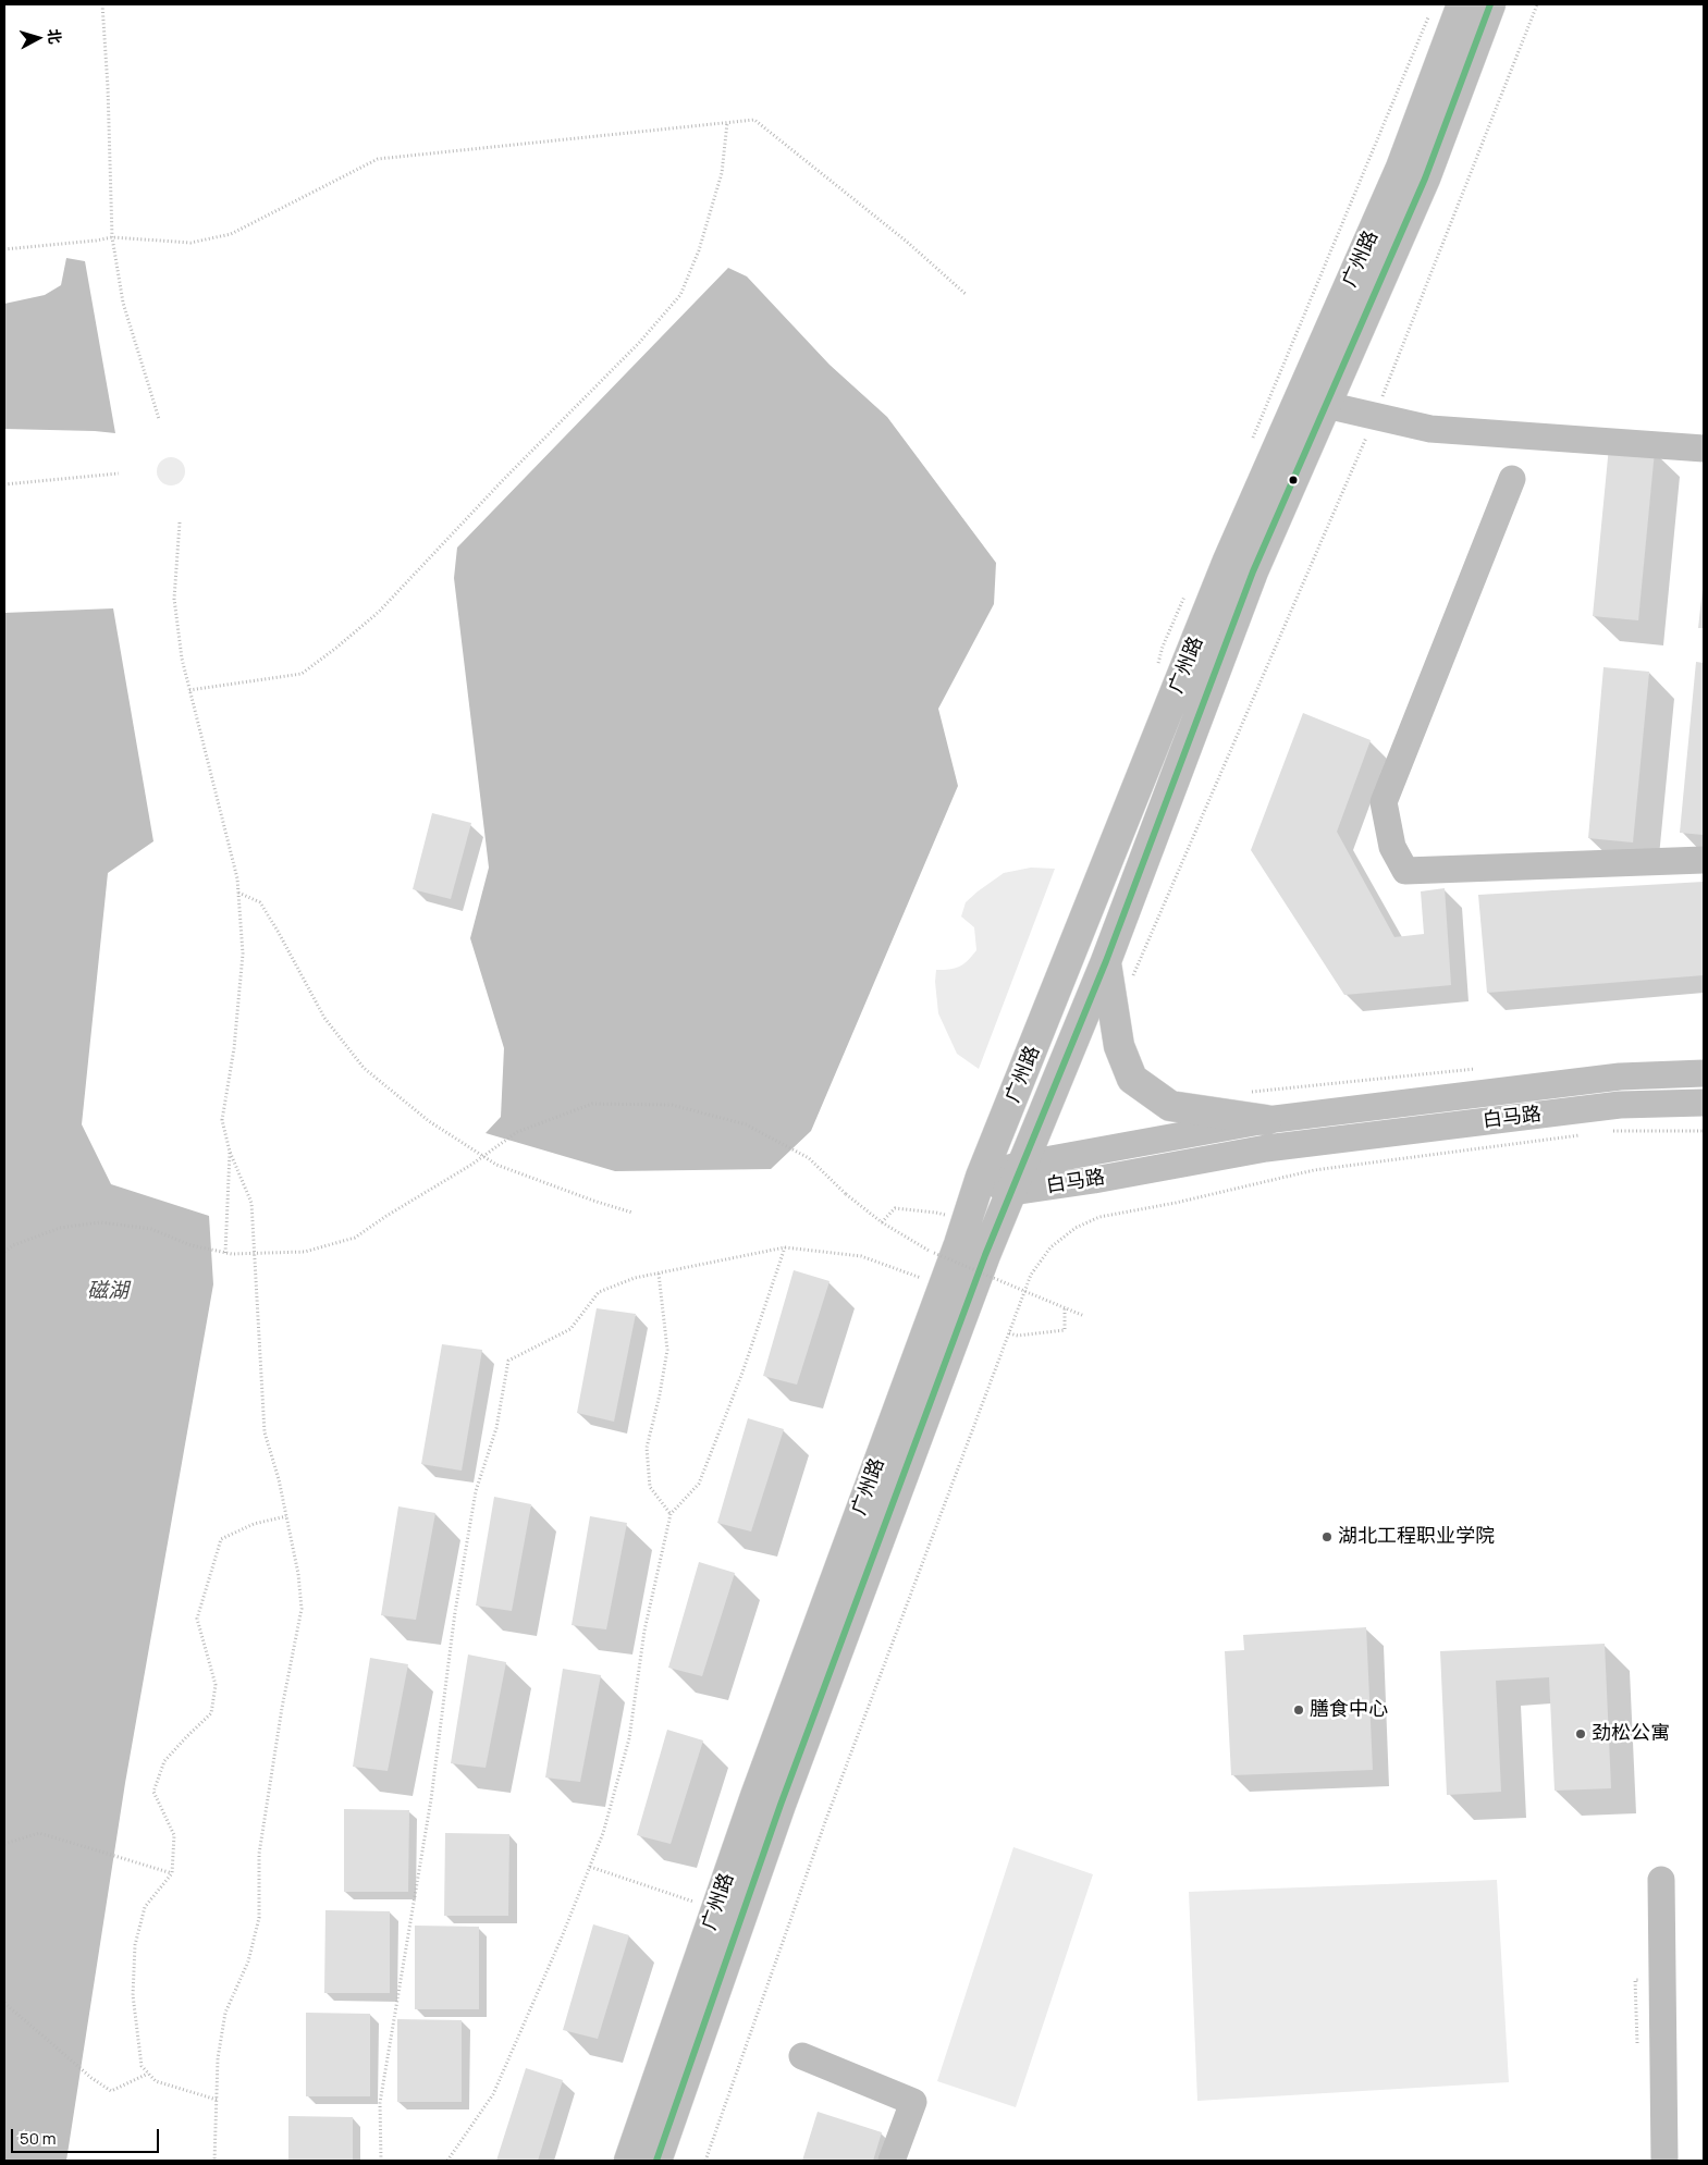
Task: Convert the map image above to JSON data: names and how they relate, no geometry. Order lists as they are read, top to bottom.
{
  "streets": {
    "main road": ["广州路"],
    "street": ["白马路"]
  },
  "crossings": [
    ["广州路", "白马路"]
  ],
  "water": ["磁湖"],
  "places": ["湖北工程职业学院", "膳食中心", "劲松公寓"],
  "scale_bar": "50 m",
  "north": "right"
}
